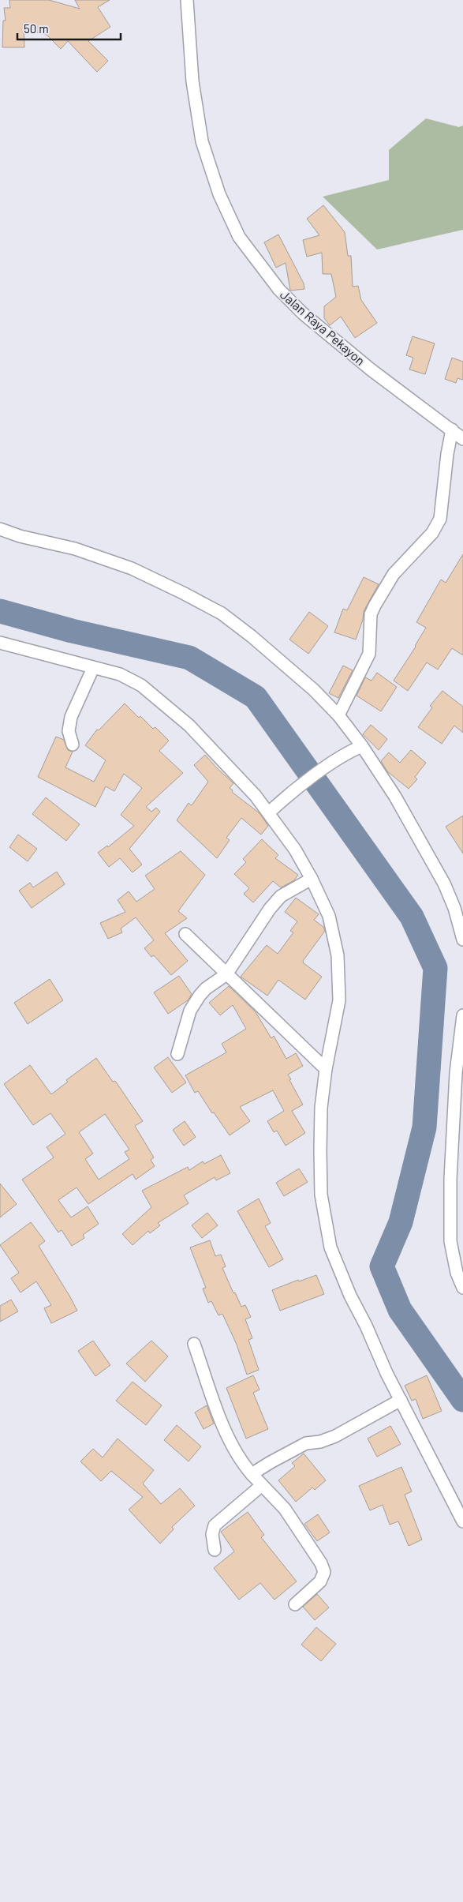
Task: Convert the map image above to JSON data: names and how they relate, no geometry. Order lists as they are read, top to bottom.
{
  "streets": {
    "street": ["Jalan Raya Pekayon"]
  },
  "scale_bar": "50 m"
}
